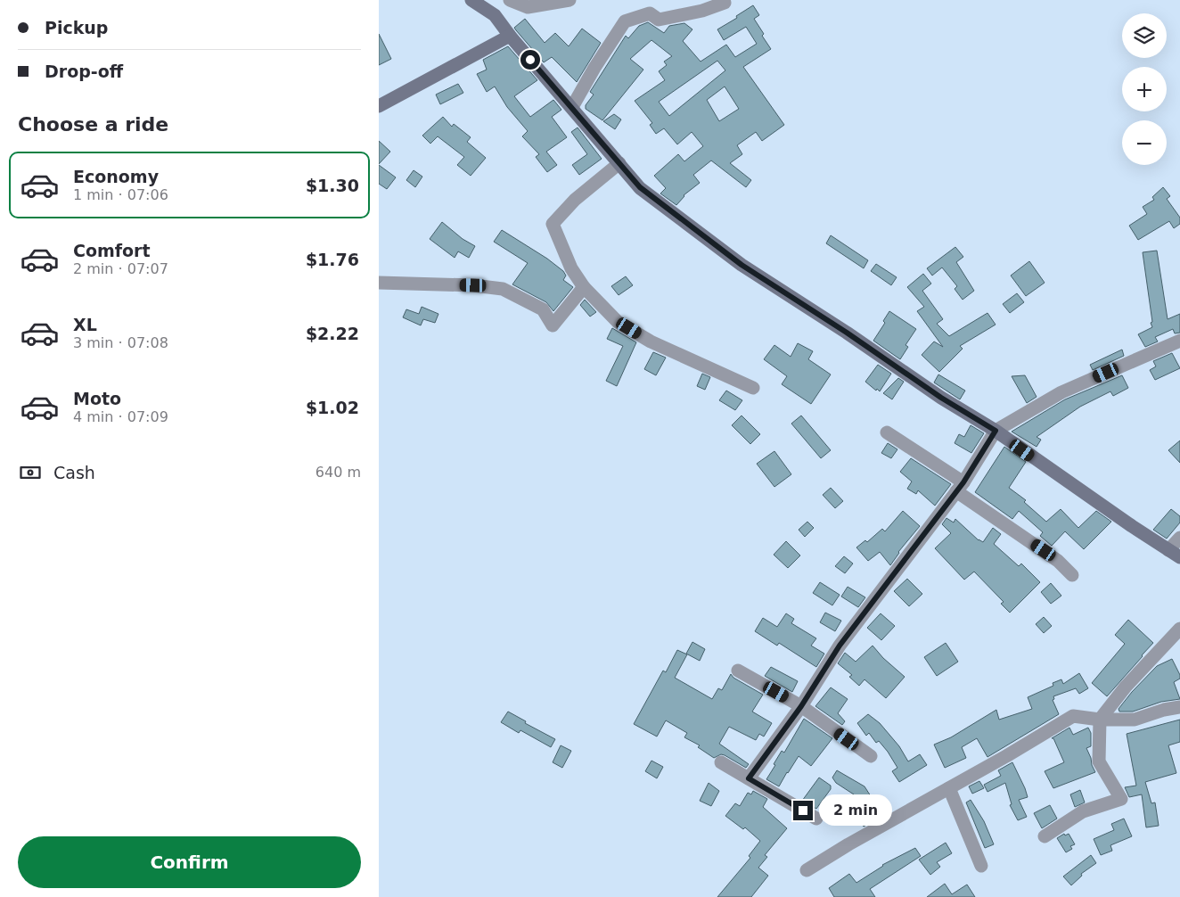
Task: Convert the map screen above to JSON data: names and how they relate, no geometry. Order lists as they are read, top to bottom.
{
  "page": {
    "banner": ["Pickup", "Drop-off"],
    "map_buttons": ["+", "−"],
    "heading": "Choose a ride",
    "list": [
      {
        "name": "Economy",
        "note": "1 min · 07:06",
        "value": "$1.30"
      },
      {
        "name": "Comfort",
        "note": "2 min · 07:07",
        "value": "$1.76"
      },
      {
        "name": "XL",
        "note": "3 min · 07:08",
        "value": "$2.22"
      },
      {
        "name": "Moto",
        "note": "4 min · 07:09",
        "value": "$1.02"
      }
    ],
    "pay": ["Cash", "640 m"],
    "bubble": "2 min",
    "buttons": "Confirm"
  }
}
